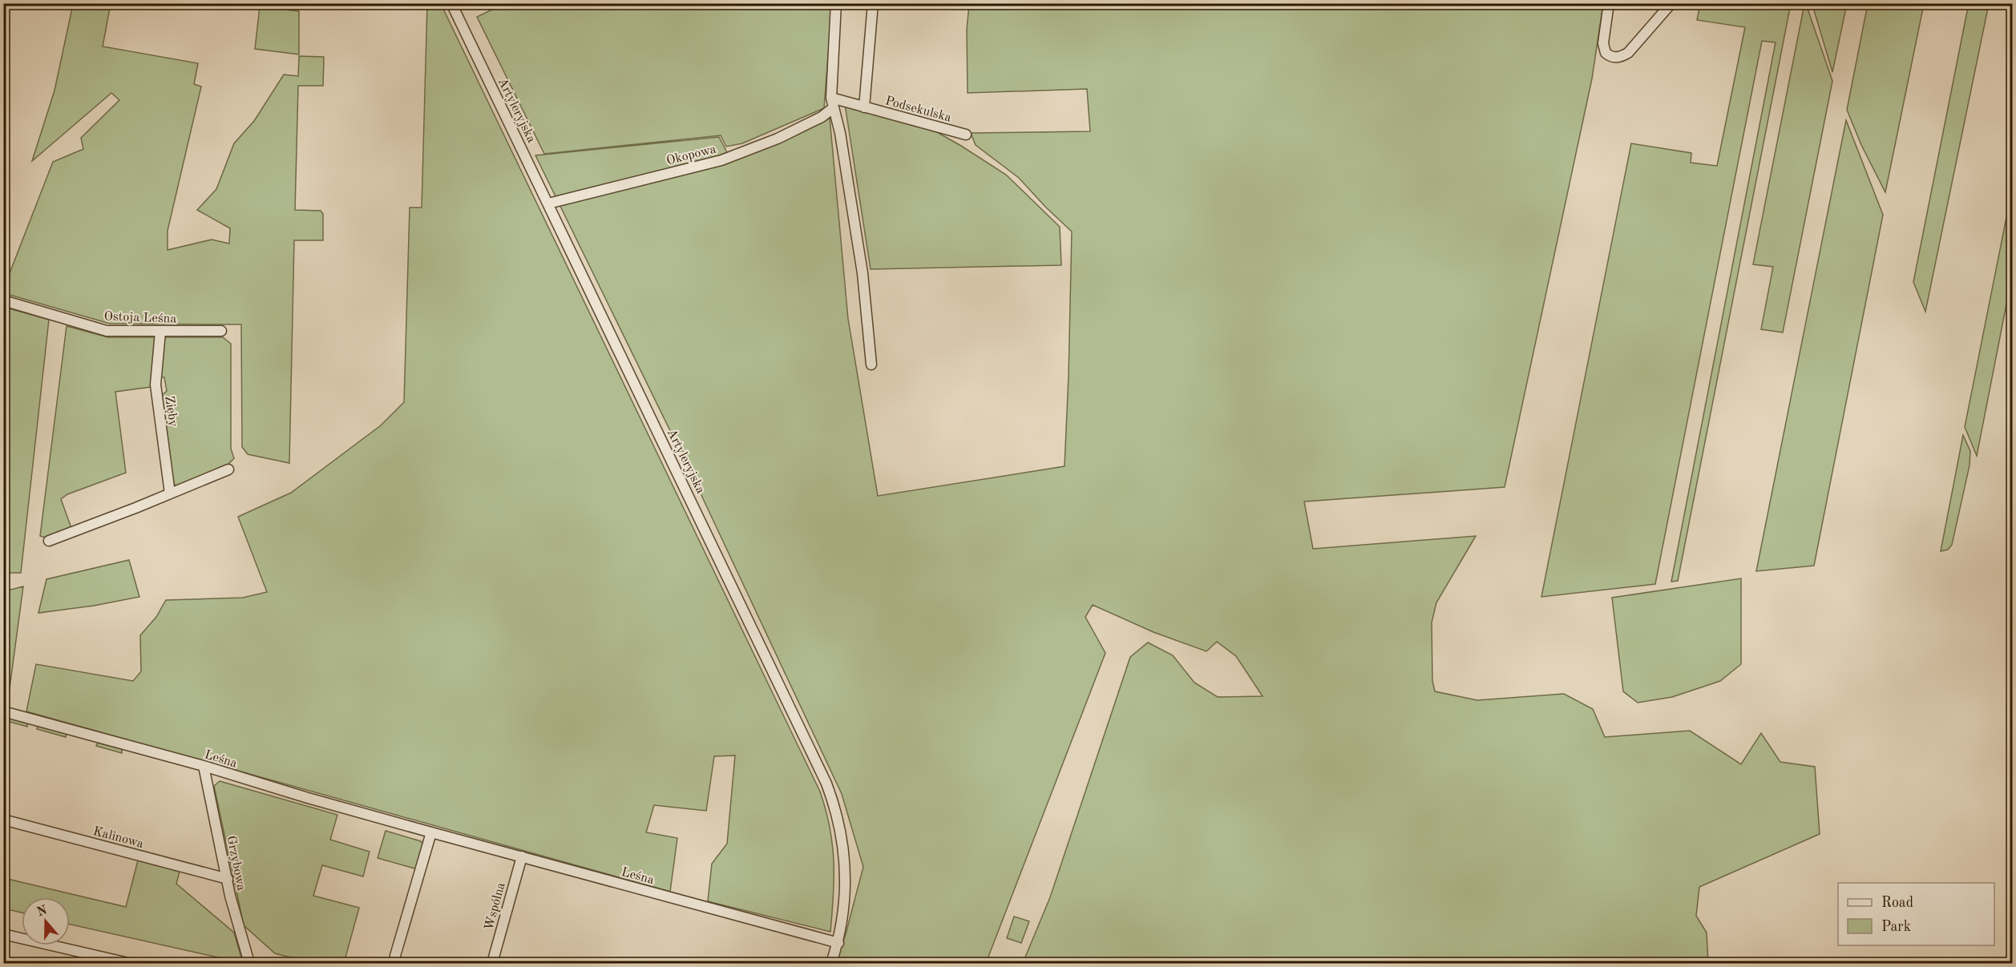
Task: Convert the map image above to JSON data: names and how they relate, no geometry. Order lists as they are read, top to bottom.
{
  "streets": {
    "street": [
      "Podsekulska",
      "Artyleryjska",
      "Okopowa",
      "Ostoja Leśna",
      "Zięby",
      "Leśna",
      "Kalinowa",
      "Grzybowa",
      "Wspólna"
    ]
  },
  "crossings": [
    ["Artyleryjska", "Okopowa"],
    ["Artyleryjska", "Leśna"],
    ["Ostoja Leśna", "Zięby"],
    ["Leśna", "Grzybowa"],
    ["Leśna", "Wspólna"],
    ["Kalinowa", "Grzybowa"]
  ],
  "legend": ["Road", "Park"],
  "north": "top"
}
